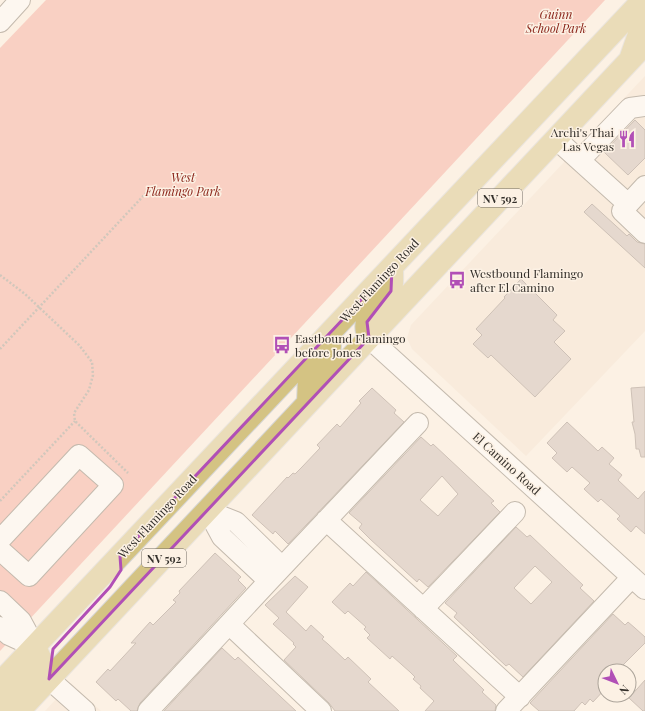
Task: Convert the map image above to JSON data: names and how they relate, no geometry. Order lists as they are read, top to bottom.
{
  "streets": {
    "main road": ["NV 592", "West Flamingo Road"],
    "street": ["El Camino Road"]
  },
  "crossings": [
    ["NV 592", "El Camino Road"]
  ],
  "parks": ["Guinn School Park", "West Flamingo Park"],
  "places": {
    "restaurant": ["Archi's Thai Las Vegas"],
    "bus stop": ["Westbound Flamingo after El Camino", "Eastbound Flamingo before Jones"]
  },
  "north": "bottom right"
}
